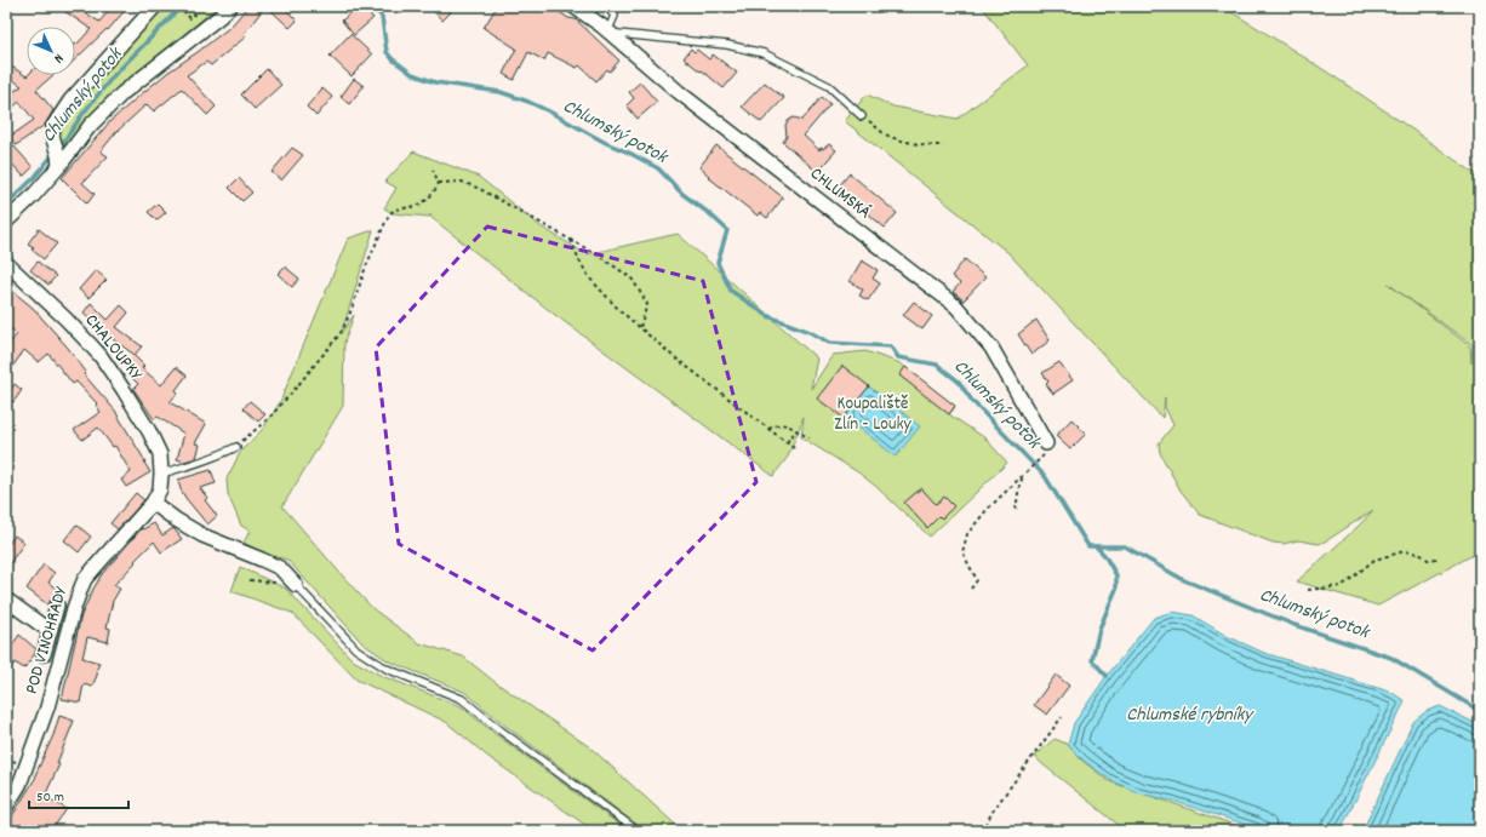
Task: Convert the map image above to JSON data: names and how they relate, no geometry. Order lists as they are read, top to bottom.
{
  "streets": {
    "street": ["CHLUMSKÁ", "CHALOUPKY", "POD VINOHRADY"]
  },
  "crossings": [
    ["CHALOUPKY", "POD VINOHRADY"]
  ],
  "water": ["Chlumský potok", "Chlumské rybníky"],
  "parks": ["Koupaliště Zlín - Louky"],
  "scale_bar": "50 m",
  "north": "bottom right"
}
